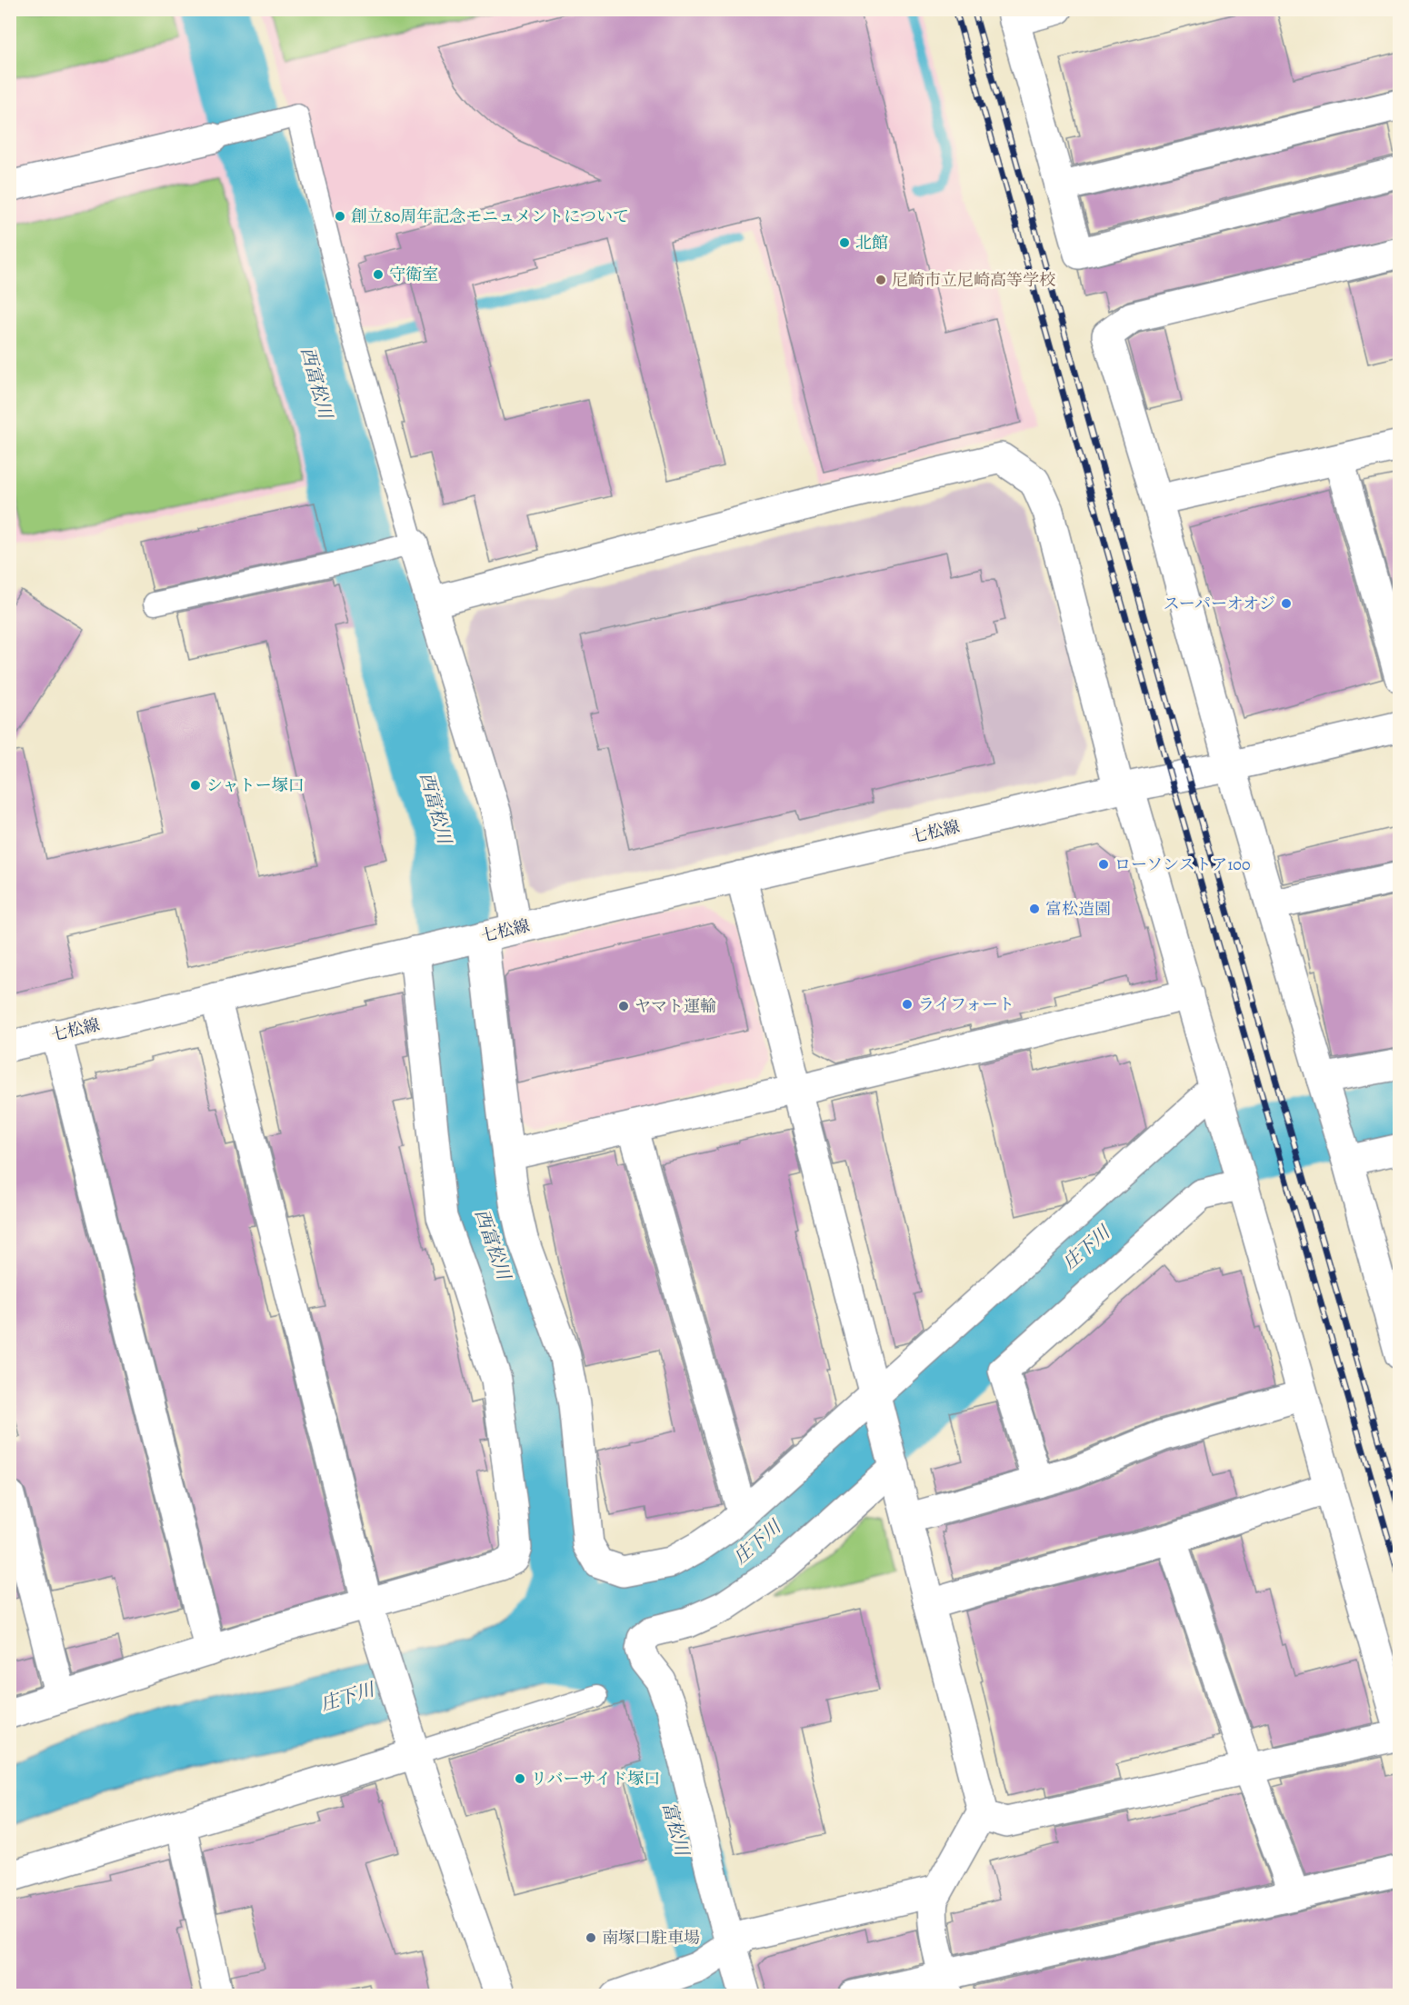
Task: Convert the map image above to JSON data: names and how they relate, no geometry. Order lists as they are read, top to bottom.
{
  "streets": {
    "street": ["七松線"]
  },
  "water": ["西富松川", "庄下川", "富松川"],
  "places": [
    "創立80周年記念モニュメントについて",
    "北館",
    "守衛室",
    "尼崎市立尼崎高等学校",
    "スーパーオオジ",
    "シャトー塚口",
    "ローソンストア100",
    "富松造園",
    "ライフォート",
    "ヤマト運輸",
    "リバーサイド塚口",
    "南塚口駐車場"
  ]
}
